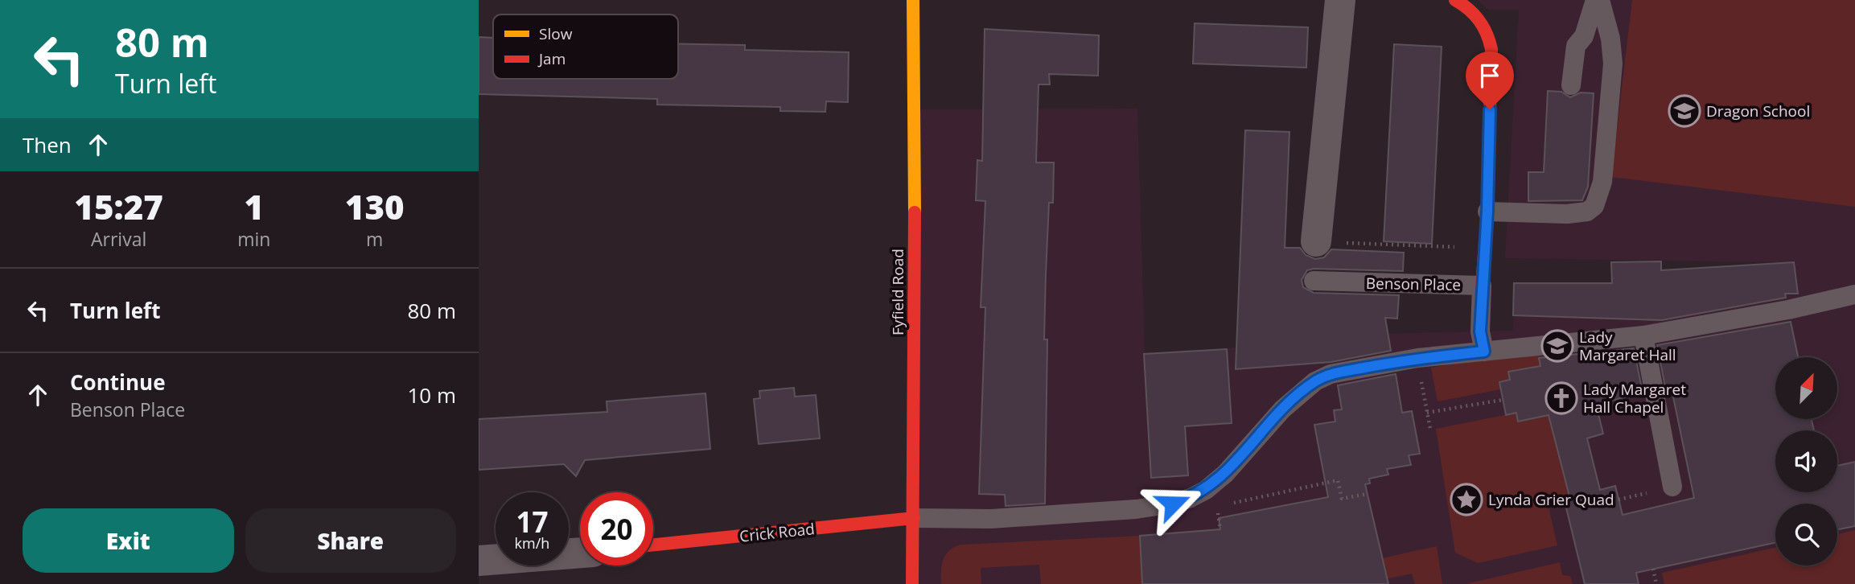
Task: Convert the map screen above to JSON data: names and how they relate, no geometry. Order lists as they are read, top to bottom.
{
  "streets": {
    "street": ["Benson Place", "Fyfield Road", "Crick Road"]
  },
  "crossings": [
    ["Fyfield Road", "Crick Road"]
  ],
  "places": {
    "school or university": ["Dragon School", "Lady Margaret Hall"],
    "church": ["Lady Margaret Hall Chapel"],
    "place": ["Lynda Grier Quad"]
  },
  "legend": ["Slow", "Jam"],
  "north": "top right",
  "page": {
    "turn": ["80 m", "Turn left"],
    "then": "Then",
    "eta": [
      "15:27",
      "Arrival",
      "1",
      "min",
      "130",
      "m"
    ],
    "list": [
      {
        "name": "Turn left",
        "value": "80 m"
      },
      {
        "name": "Continue",
        "note": "Benson Place",
        "value": "10 m"
      }
    ],
    "speed": "17 km/h",
    "limit": "20",
    "buttons": ["Exit", "Share"]
  }
}
